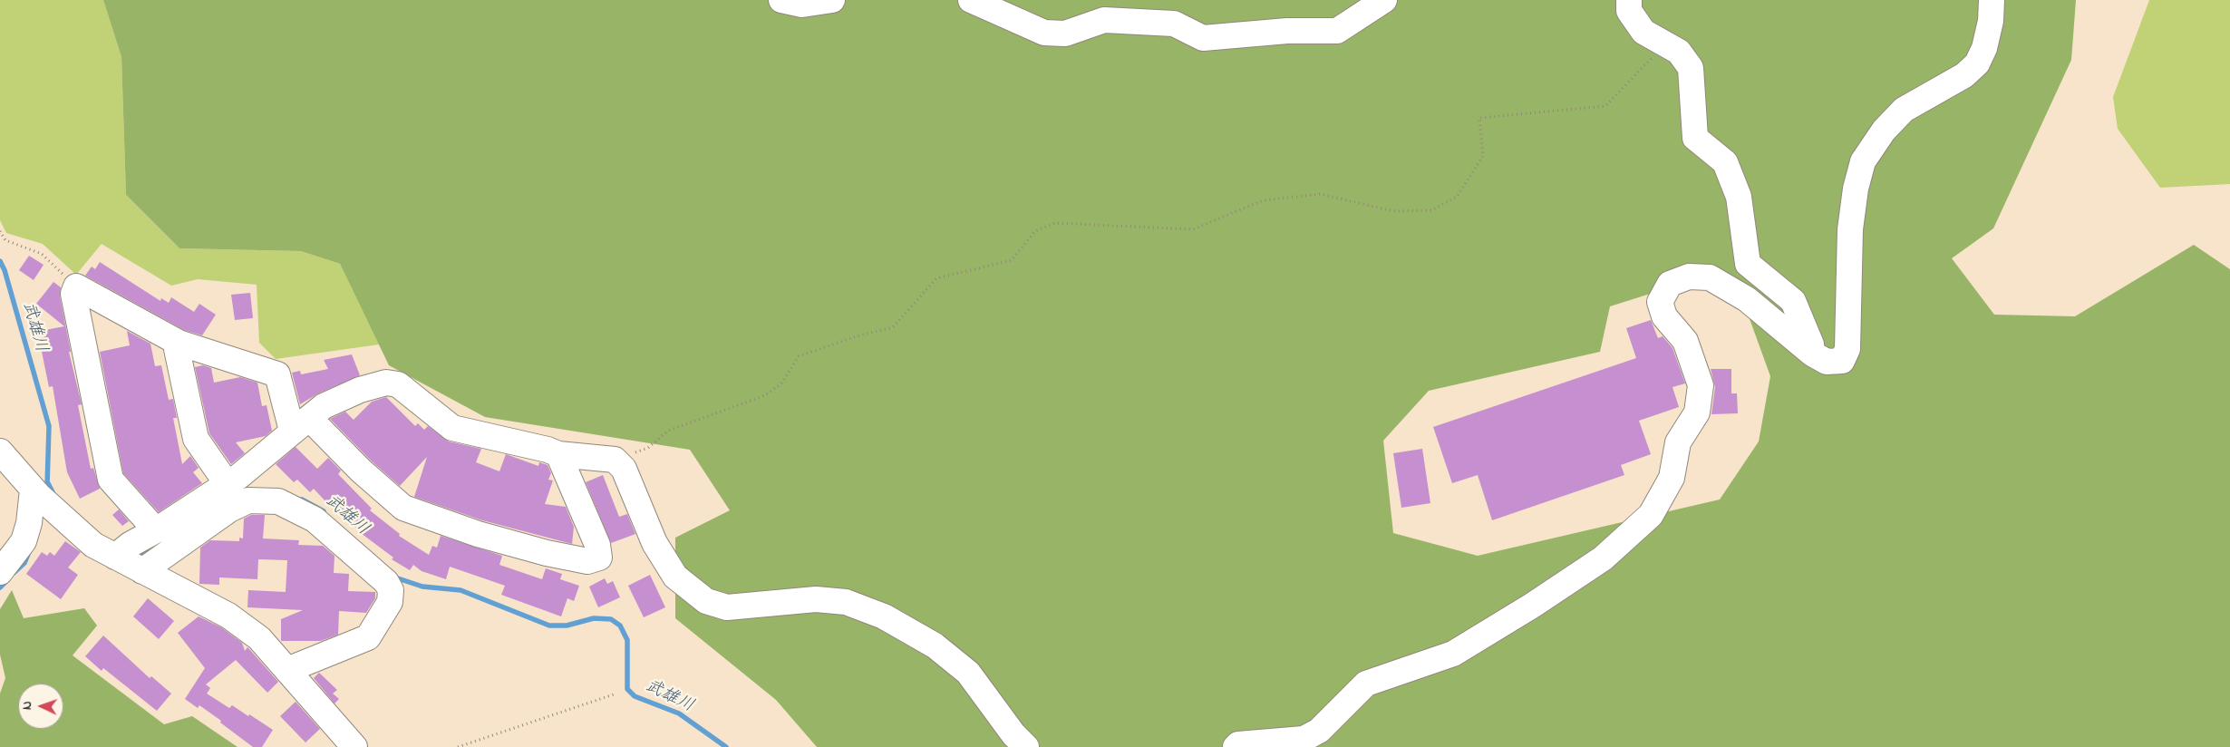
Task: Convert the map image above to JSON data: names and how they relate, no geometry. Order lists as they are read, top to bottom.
{
  "water": ["武雄川"],
  "north": "left"
}
